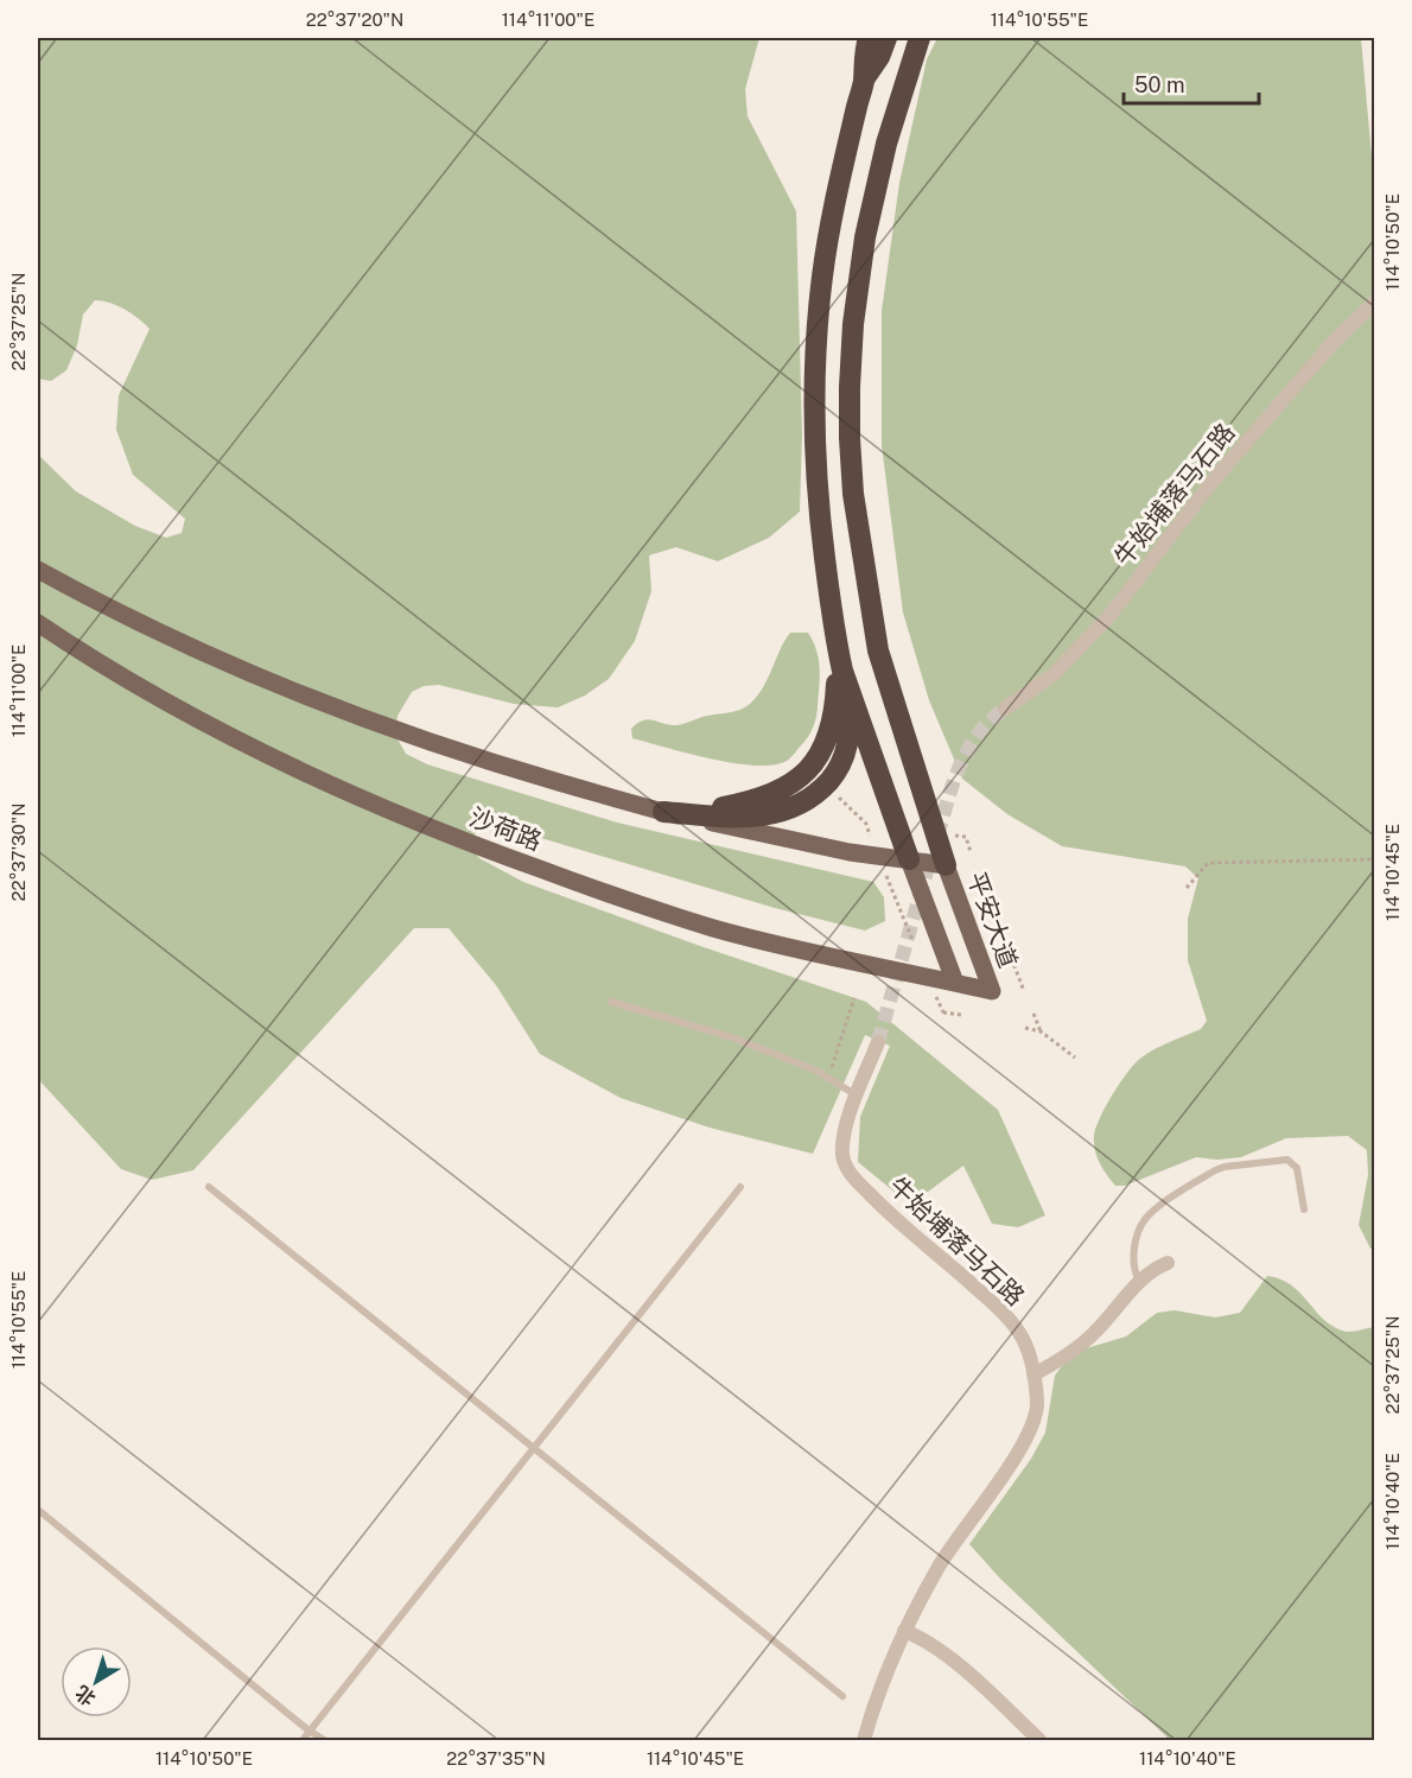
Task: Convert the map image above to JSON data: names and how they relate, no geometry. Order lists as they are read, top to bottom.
{
  "streets": {
    "main road": ["沙荷路", "平安大道"],
    "street": ["牛始埔落马石路"]
  },
  "crossings": [
    ["沙荷路", "平安大道"]
  ],
  "scale_bar": "50 m",
  "north": "bottom left",
  "coordinates": [
    "22°37'20\"N",
    "114°11'00\"E",
    "114°10'55\"E",
    "114°10'50\"E",
    "22°37'25\"N",
    "22°37'30\"N",
    "114°10'45\"E",
    "114°10'40\"E",
    "22°37'35\"N"
  ]
}
